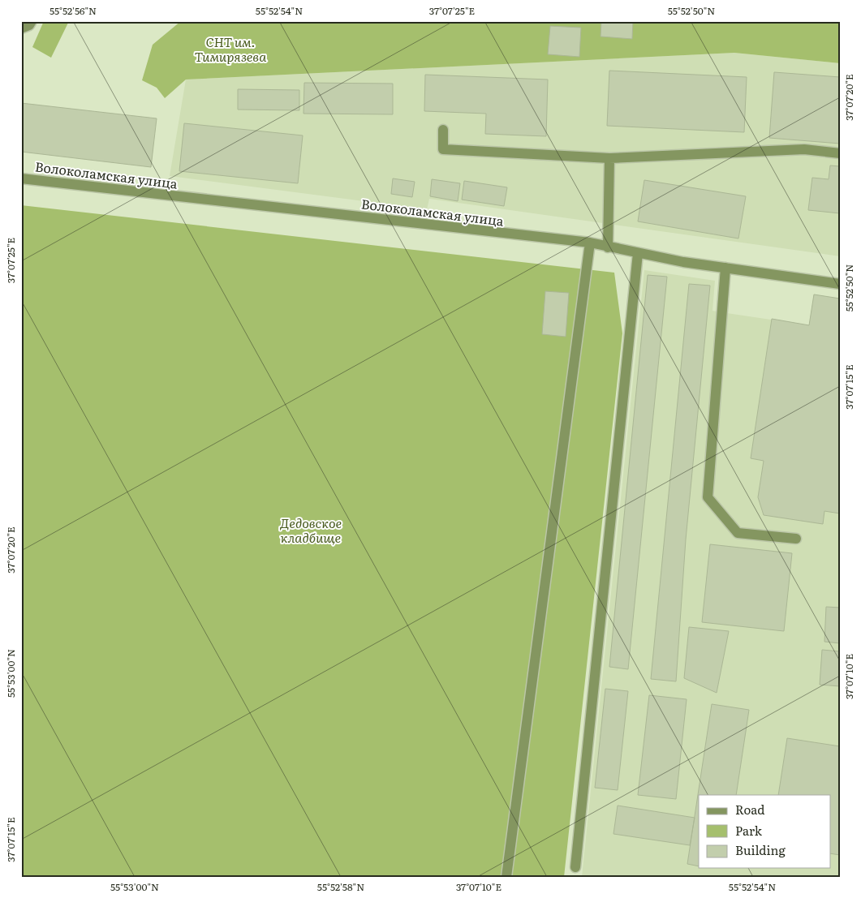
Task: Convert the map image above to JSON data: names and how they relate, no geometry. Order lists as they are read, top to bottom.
{
  "streets": {
    "street": ["Волоколамская улица"]
  },
  "parks": ["СНТ им. Тимирязева", "Дедовское кладбище"],
  "legend": ["Road", "Park", "Building"],
  "coordinates": [
    "55°52'56\"N",
    "55°52'54\"N",
    "37°07'25\"E",
    "55°52'50\"N",
    "37°07'20\"E",
    "37°07'15\"E",
    "55°53'00\"N",
    "37°07'10\"E",
    "55°52'58\"N"
  ]
}
